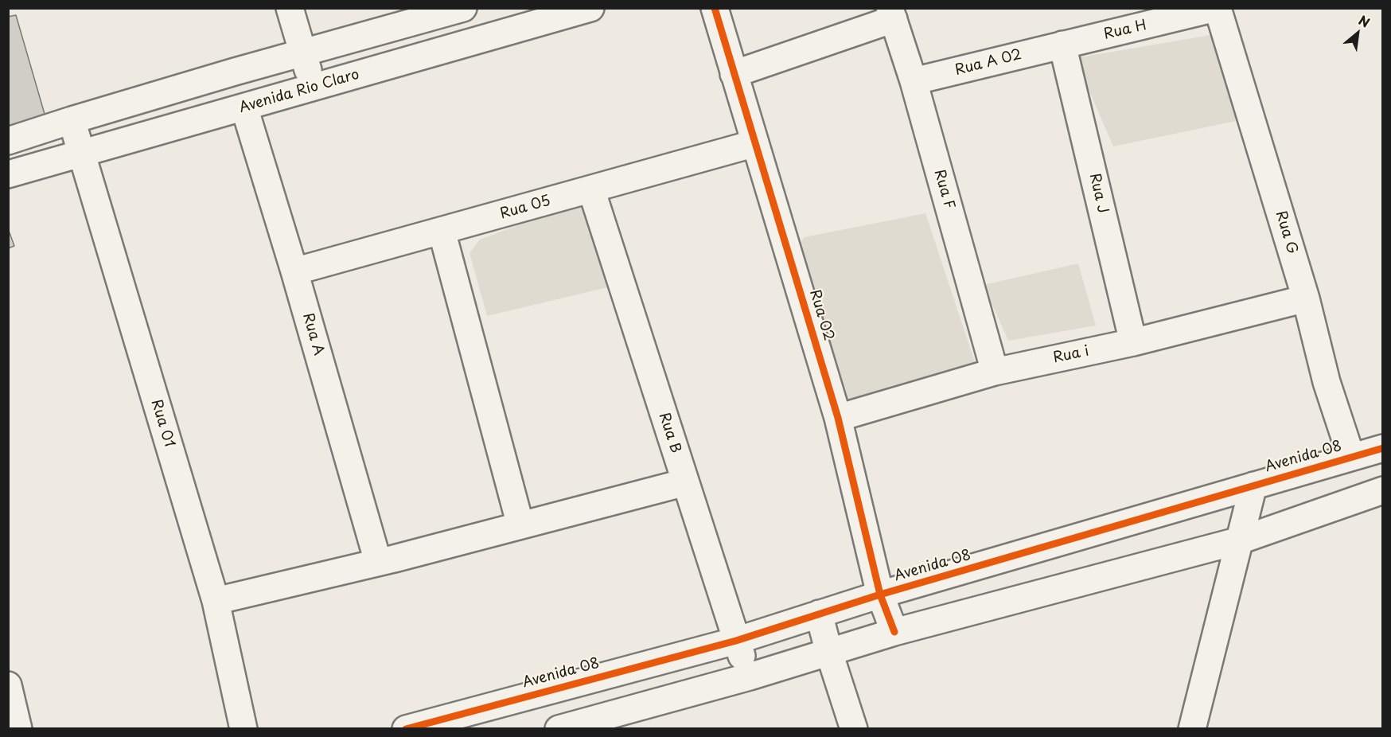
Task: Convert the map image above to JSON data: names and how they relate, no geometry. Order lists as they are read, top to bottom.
{
  "streets": {
    "street": [
      "Rua H",
      "Rua A 02",
      "Avenida Rio Claro",
      "Rua F",
      "Rua J",
      "Rua 05",
      "Rua G",
      "Rua 02",
      "Rua A",
      "Rua i",
      "Rua 01",
      "Rua B",
      "Avenida 08"
    ]
  },
  "crossings": [
    ["Rua H", "Rua A 02"],
    ["Rua H", "Rua J"],
    ["Rua H", "Rua G"],
    ["Rua A 02", "Rua F"],
    ["Rua A 02", "Rua J"],
    ["Avenida Rio Claro", "Rua A"],
    ["Avenida Rio Claro", "Rua 01"],
    ["Rua F", "Rua i"],
    ["Rua J", "Rua i"],
    ["Rua 05", "Rua 02"],
    ["Rua 05", "Rua A"],
    ["Rua 05", "Rua B"],
    ["Rua G", "Rua i"],
    ["Rua G", "Avenida 08"],
    ["Rua 02", "Rua i"],
    ["Rua 02", "Avenida 08"],
    ["Rua B", "Avenida 08"]
  ],
  "north": "top right"
}
